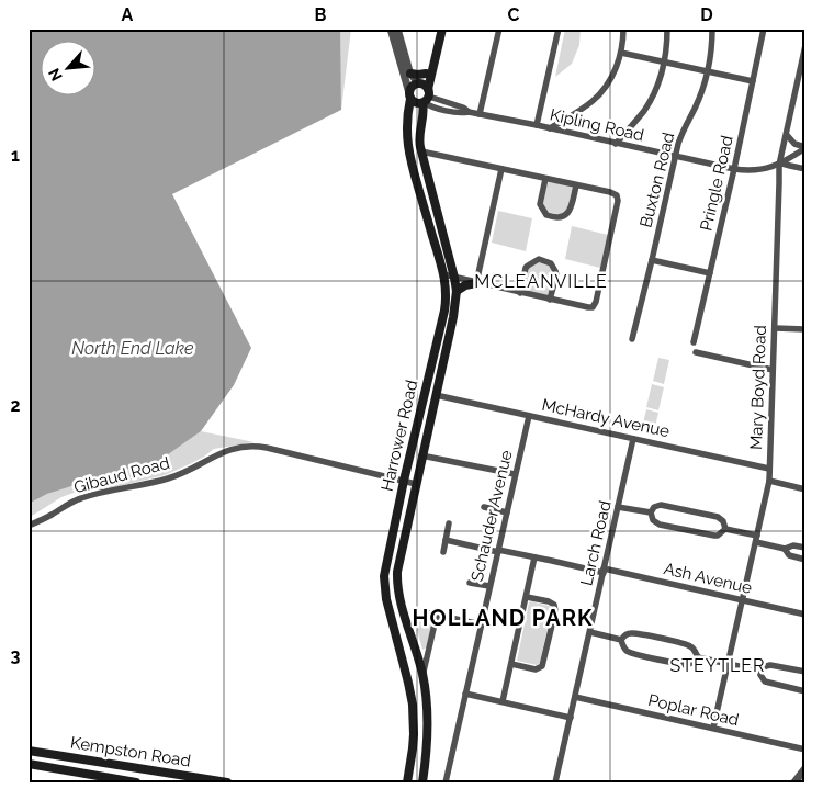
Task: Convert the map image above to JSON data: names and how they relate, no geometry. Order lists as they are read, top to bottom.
{
  "streets": {
    "main road": ["Harrower Road", "Kempston Road"],
    "street": [
      "Kipling Road",
      "Buxton Road",
      "Pringle Road",
      "Mary Boyd Road",
      "McHardy Avenue",
      "Gibaud Road",
      "Schauder Avenue",
      "Larch Road",
      "Ash Avenue",
      "Poplar Road"
    ]
  },
  "crossings": [
    ["Kipling Road", "Buxton Road"],
    ["Kipling Road", "Pringle Road"],
    ["Kipling Road", "Mary Boyd Road"],
    ["Kipling Road", "Harrower Road"],
    ["Mary Boyd Road", "McHardy Avenue"],
    ["Mary Boyd Road", "Ash Avenue"],
    ["Mary Boyd Road", "Poplar Road"],
    ["McHardy Avenue", "Harrower Road"],
    ["McHardy Avenue", "Schauder Avenue"],
    ["McHardy Avenue", "Larch Road"],
    ["Harrower Road", "Gibaud Road"],
    ["Schauder Avenue", "Ash Avenue"],
    ["Larch Road", "Ash Avenue"],
    ["Larch Road", "Poplar Road"]
  ],
  "districts": ["MCLEANVILLE", "HOLLAND PARK", "STEYTLER"],
  "water": ["North End Lake"],
  "north": "bottom left",
  "grid": {
    "columns": [
      "A",
      "B",
      "C",
      "D"
    ],
    "rows": ["1", "2", "3"]
  }
}
